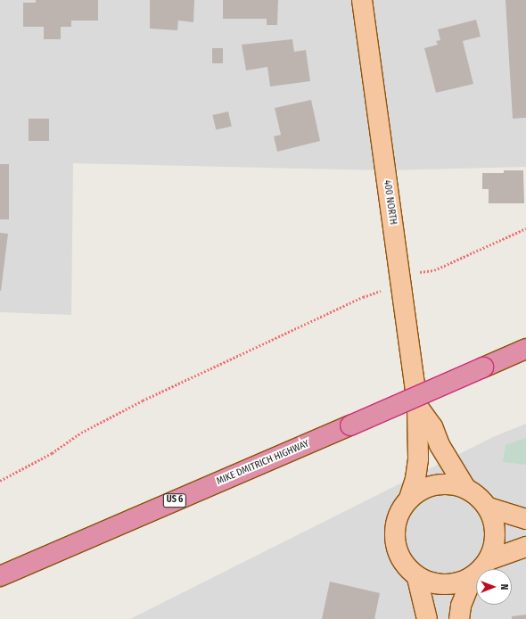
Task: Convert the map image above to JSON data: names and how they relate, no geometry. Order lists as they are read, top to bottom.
{
  "streets": {
    "highway": ["MIKE DMITRICH HIGHWAY", "US 6"],
    "main road": ["400 NORTH"]
  },
  "north": "right"
}
